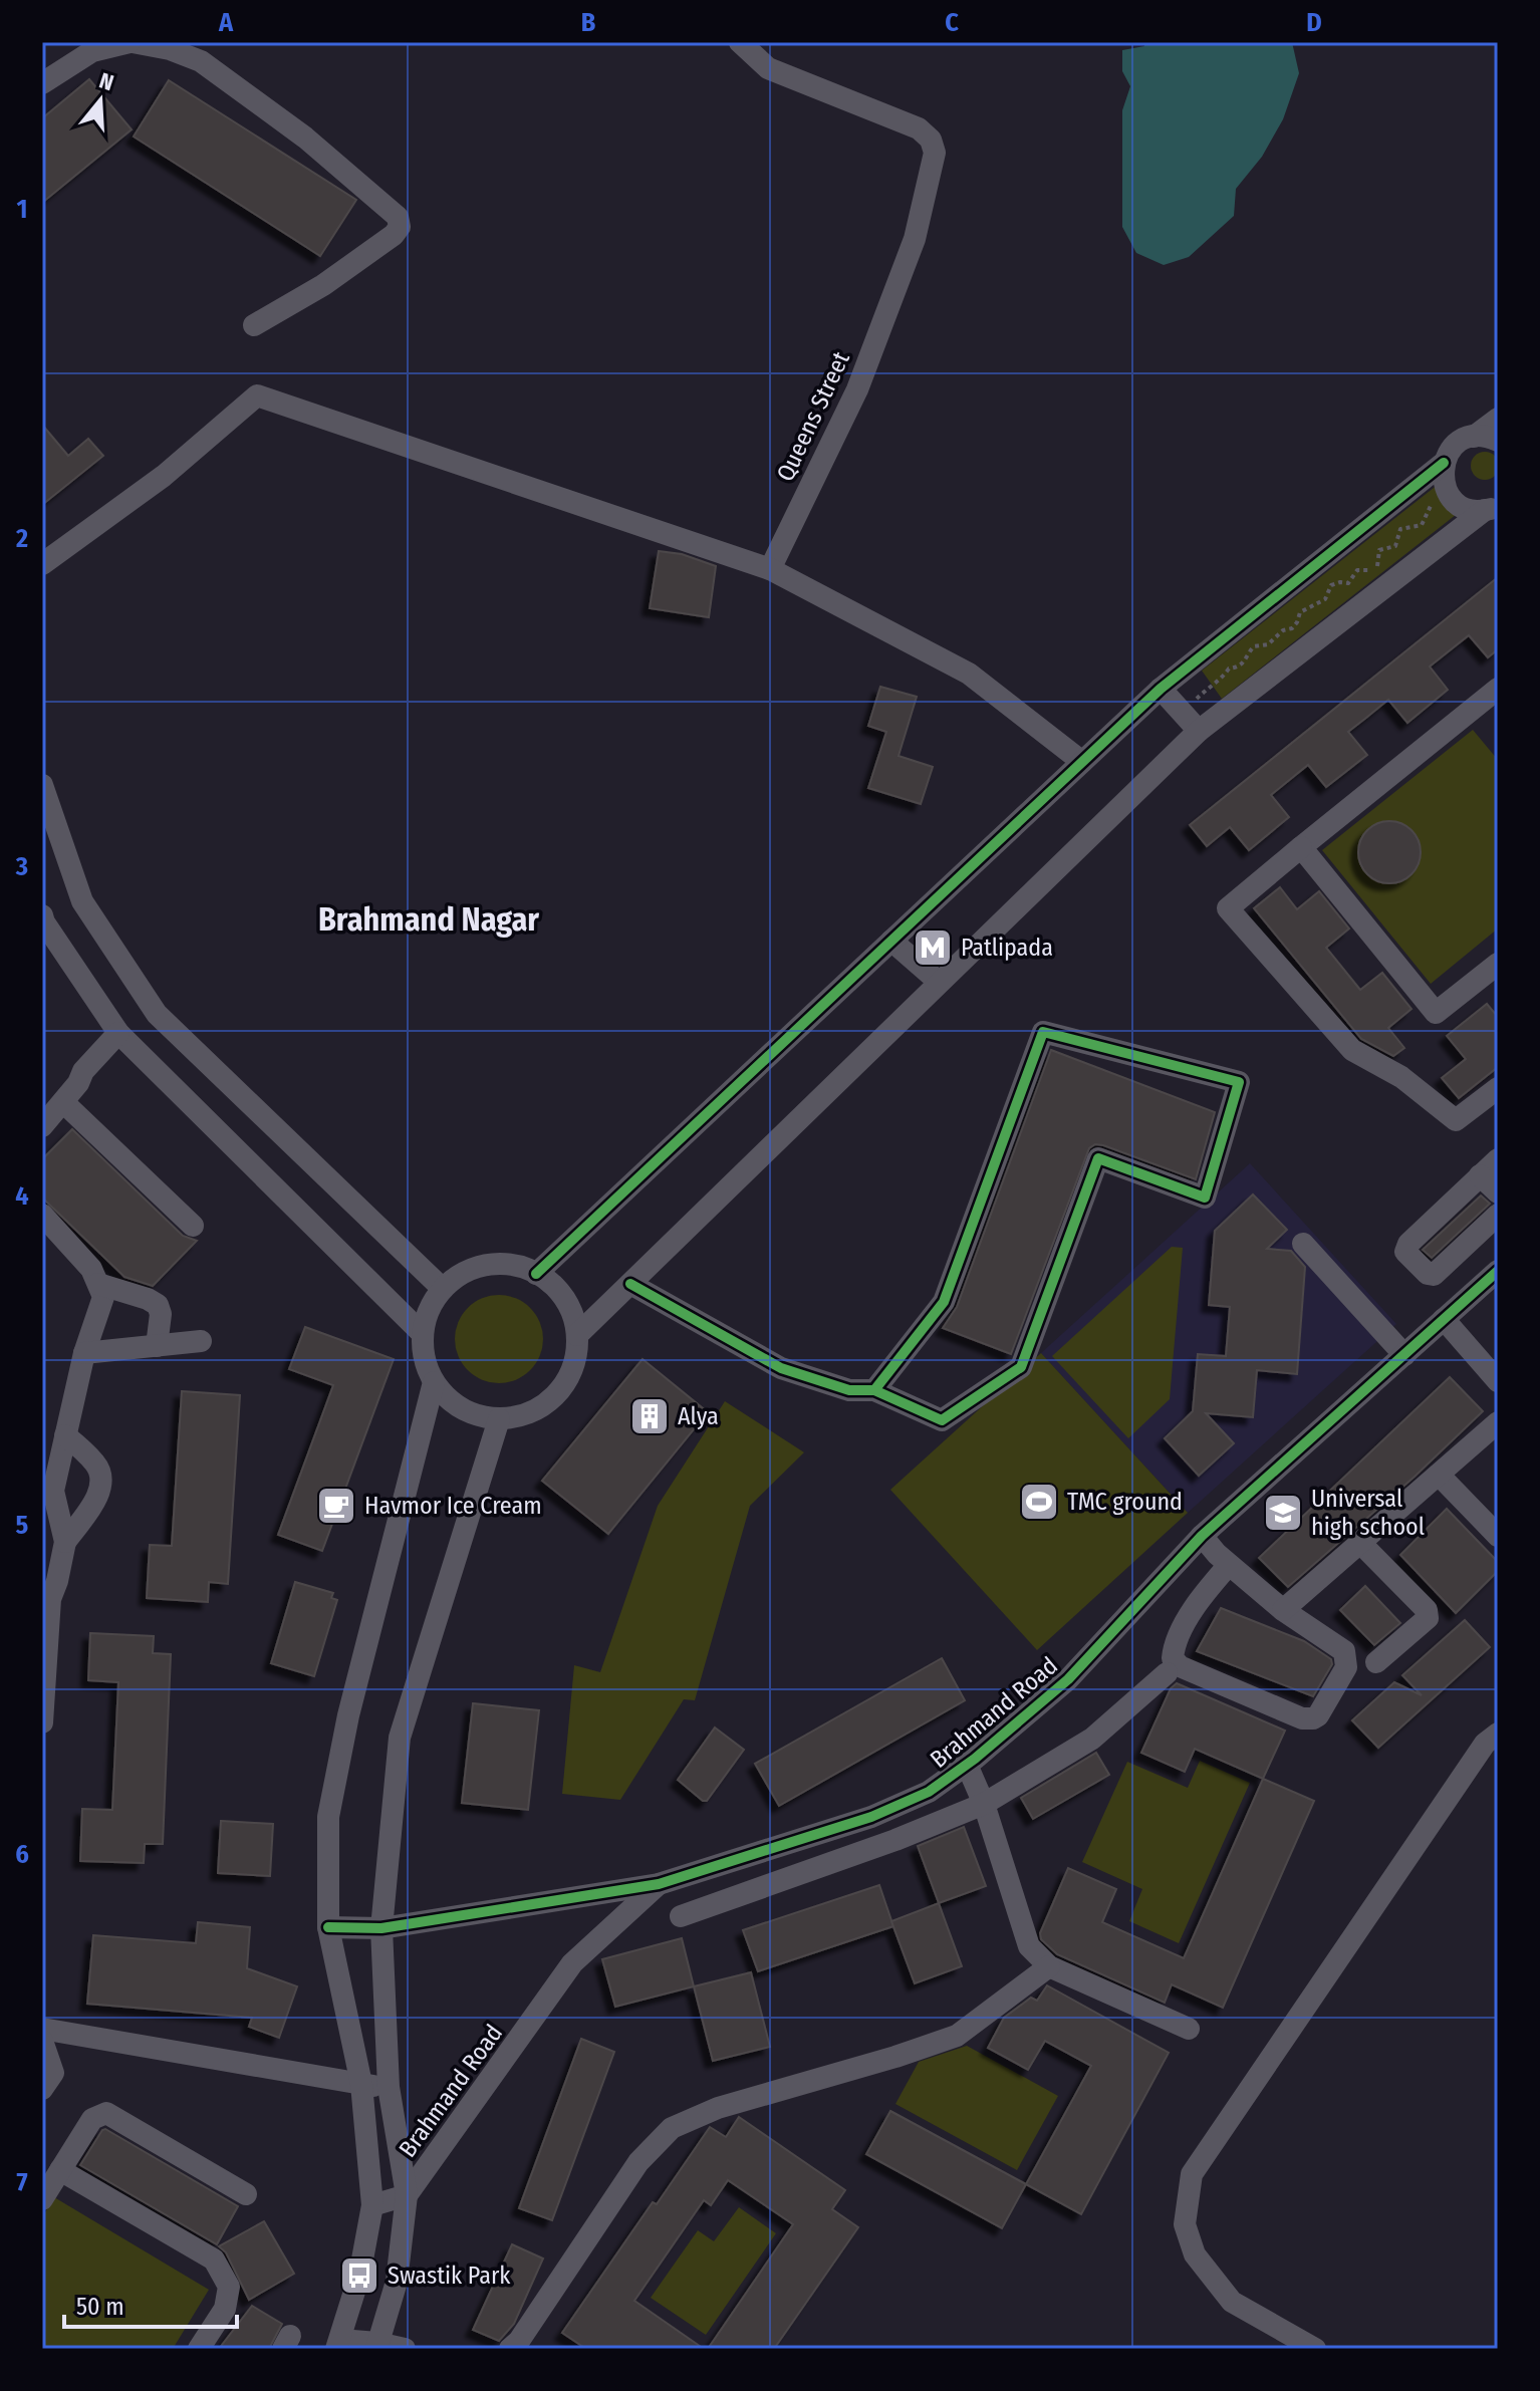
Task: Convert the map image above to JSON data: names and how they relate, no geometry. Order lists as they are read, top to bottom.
{
  "streets": {
    "street": ["Queens Street", "Brahmand Road"]
  },
  "districts": ["Brahmand Nagar"],
  "places": {
    "metro station": ["Patlipada"],
    "building": ["Alya"],
    "sports": ["TMC ground"],
    "cafe": ["Havmor Ice Cream"],
    "school or university": ["Universal high school"],
    "bus stop": ["Swastik Park"]
  },
  "scale_bar": "50 m",
  "north": "top",
  "grid": {
    "columns": [
      "A",
      "B",
      "C",
      "D"
    ],
    "rows": [
      "1",
      "2",
      "3",
      "4",
      "5",
      "6",
      "7"
    ]
  }
}
